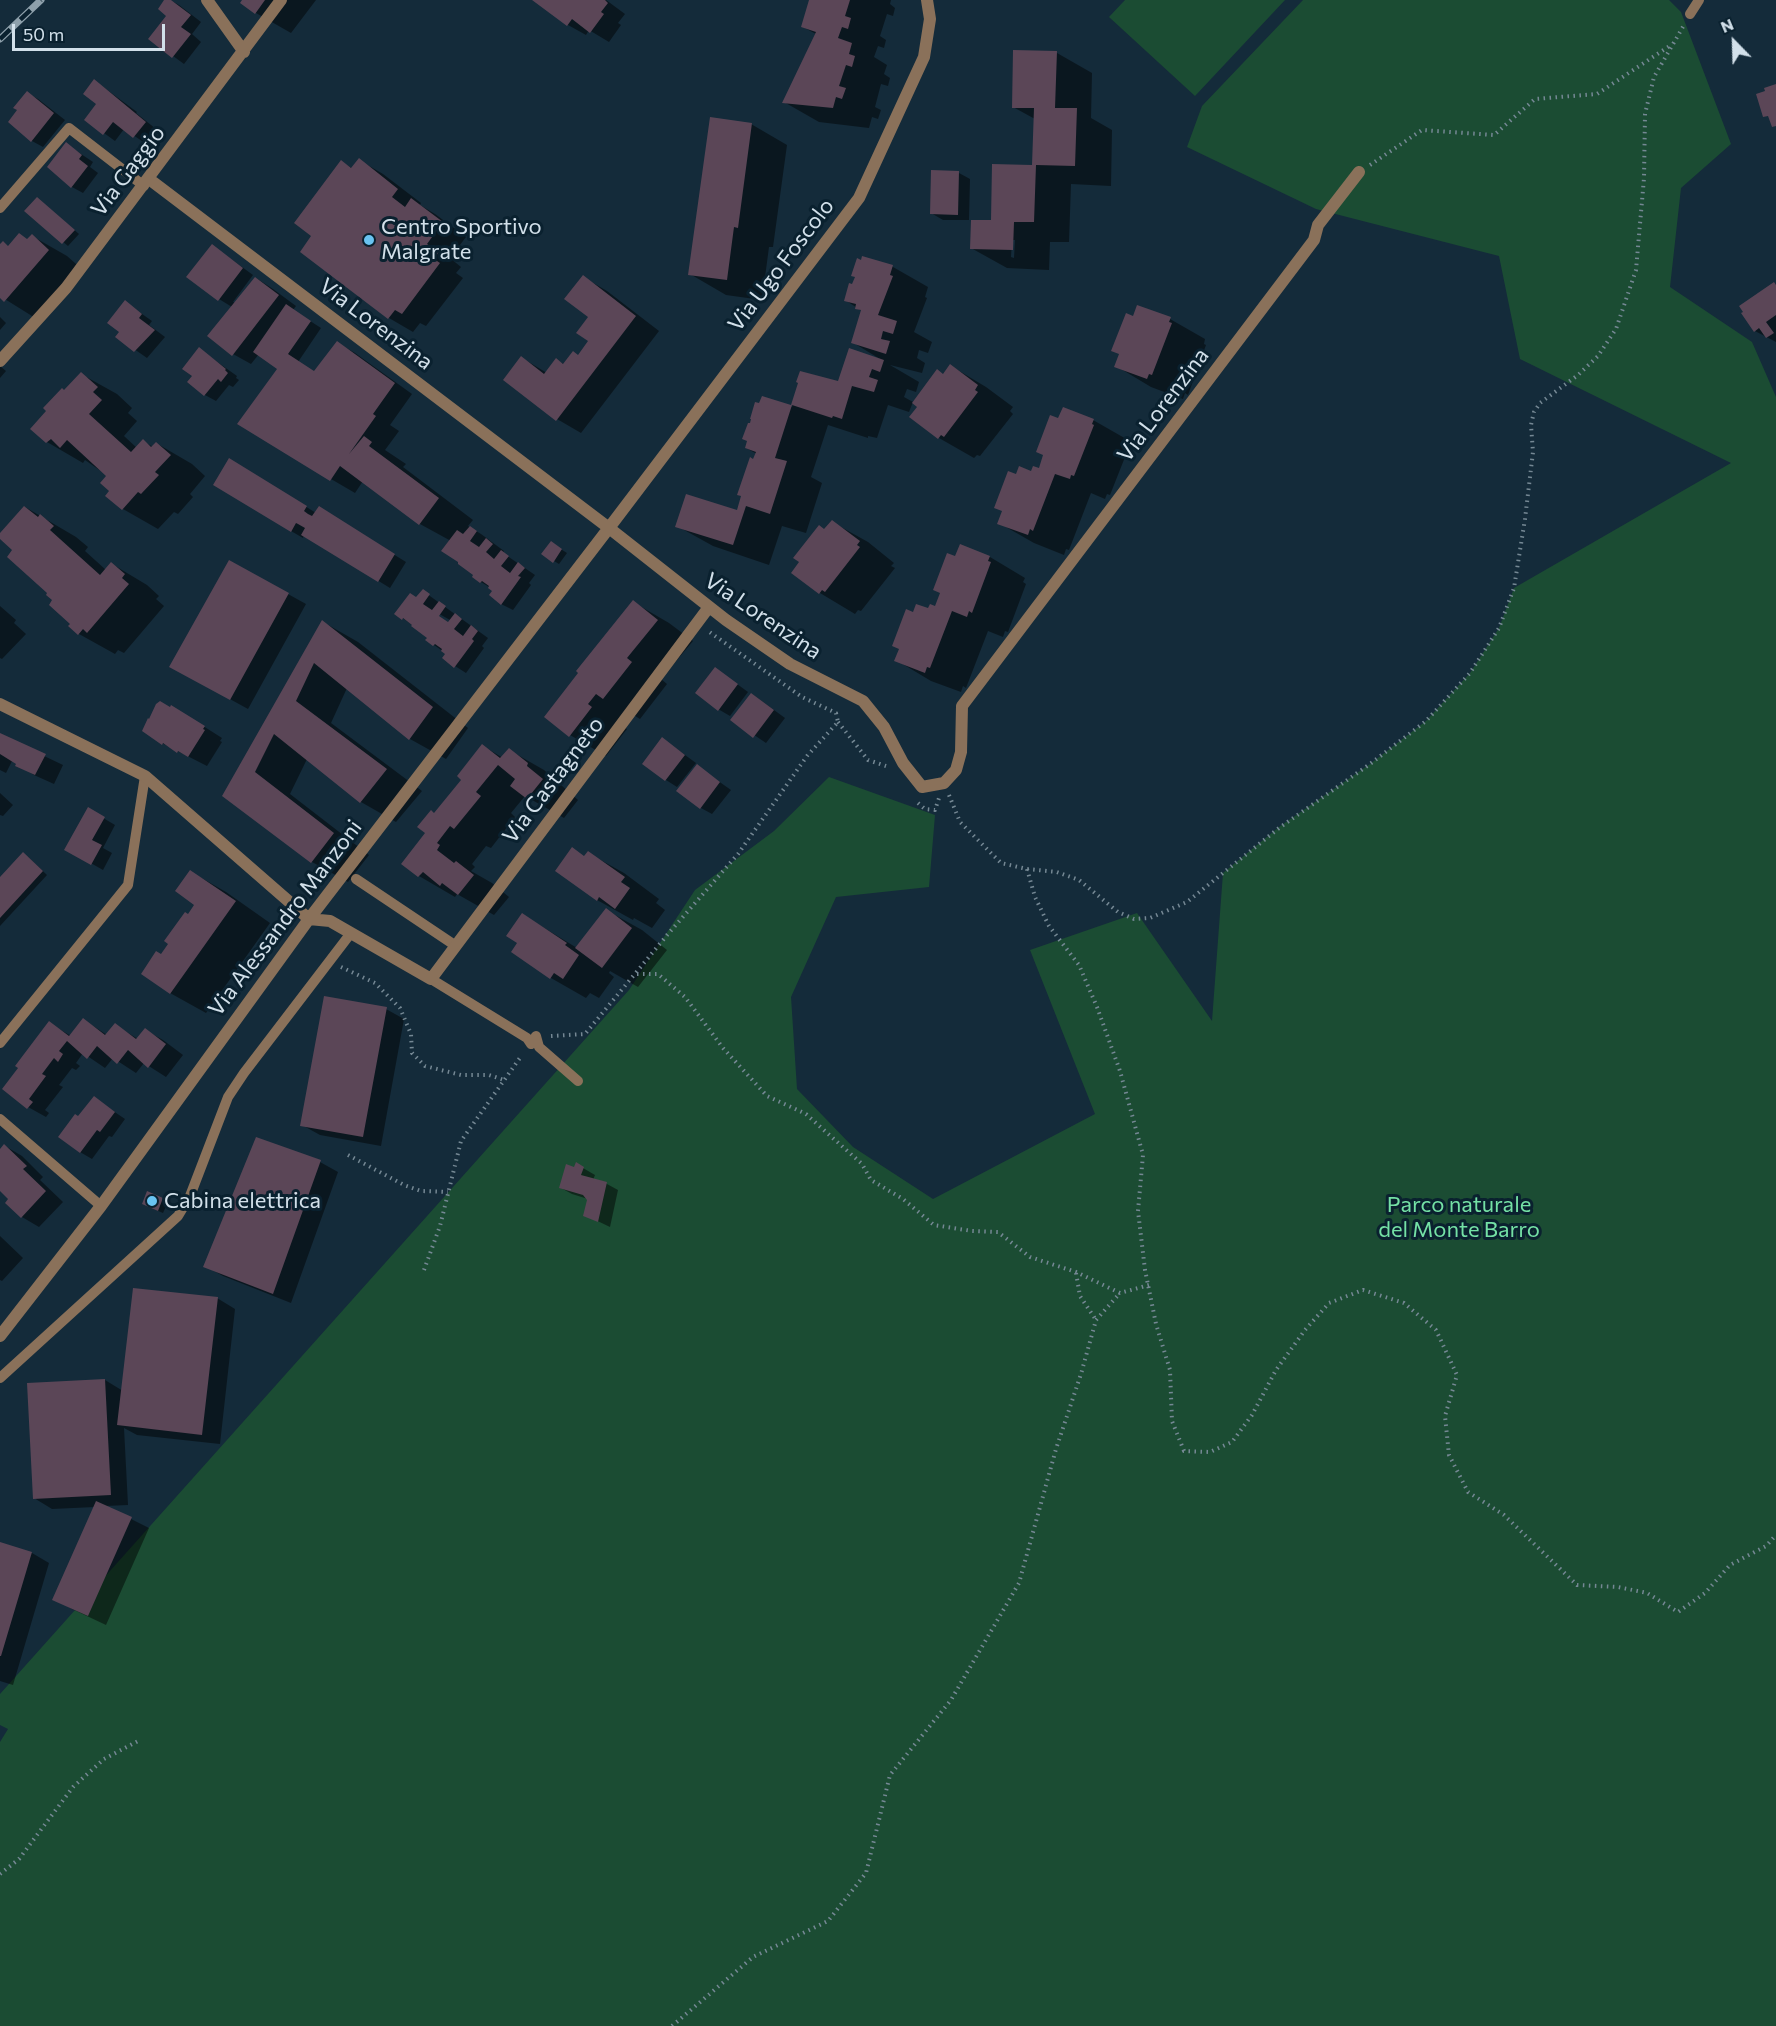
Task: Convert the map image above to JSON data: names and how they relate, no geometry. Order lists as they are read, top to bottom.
{
  "streets": {
    "street": [
      "Via Gaggio",
      "Via Ugo Foscolo",
      "Via Lorenzina",
      "Via Castagneto",
      "Via Alessandro Manzoni"
    ]
  },
  "crossings": [
    ["Via Gaggio", "Via Lorenzina"],
    ["Via Ugo Foscolo", "Via Lorenzina"],
    ["Via Ugo Foscolo", "Via Alessandro Manzoni"],
    ["Via Lorenzina", "Via Castagneto"],
    ["Via Lorenzina", "Via Alessandro Manzoni"]
  ],
  "parks": ["Parco naturale del Monte Barro"],
  "places": ["Centro Sportivo Malgrate", "Cabina elettrica"],
  "scale_bar": "50 m",
  "north": "top left"
}
